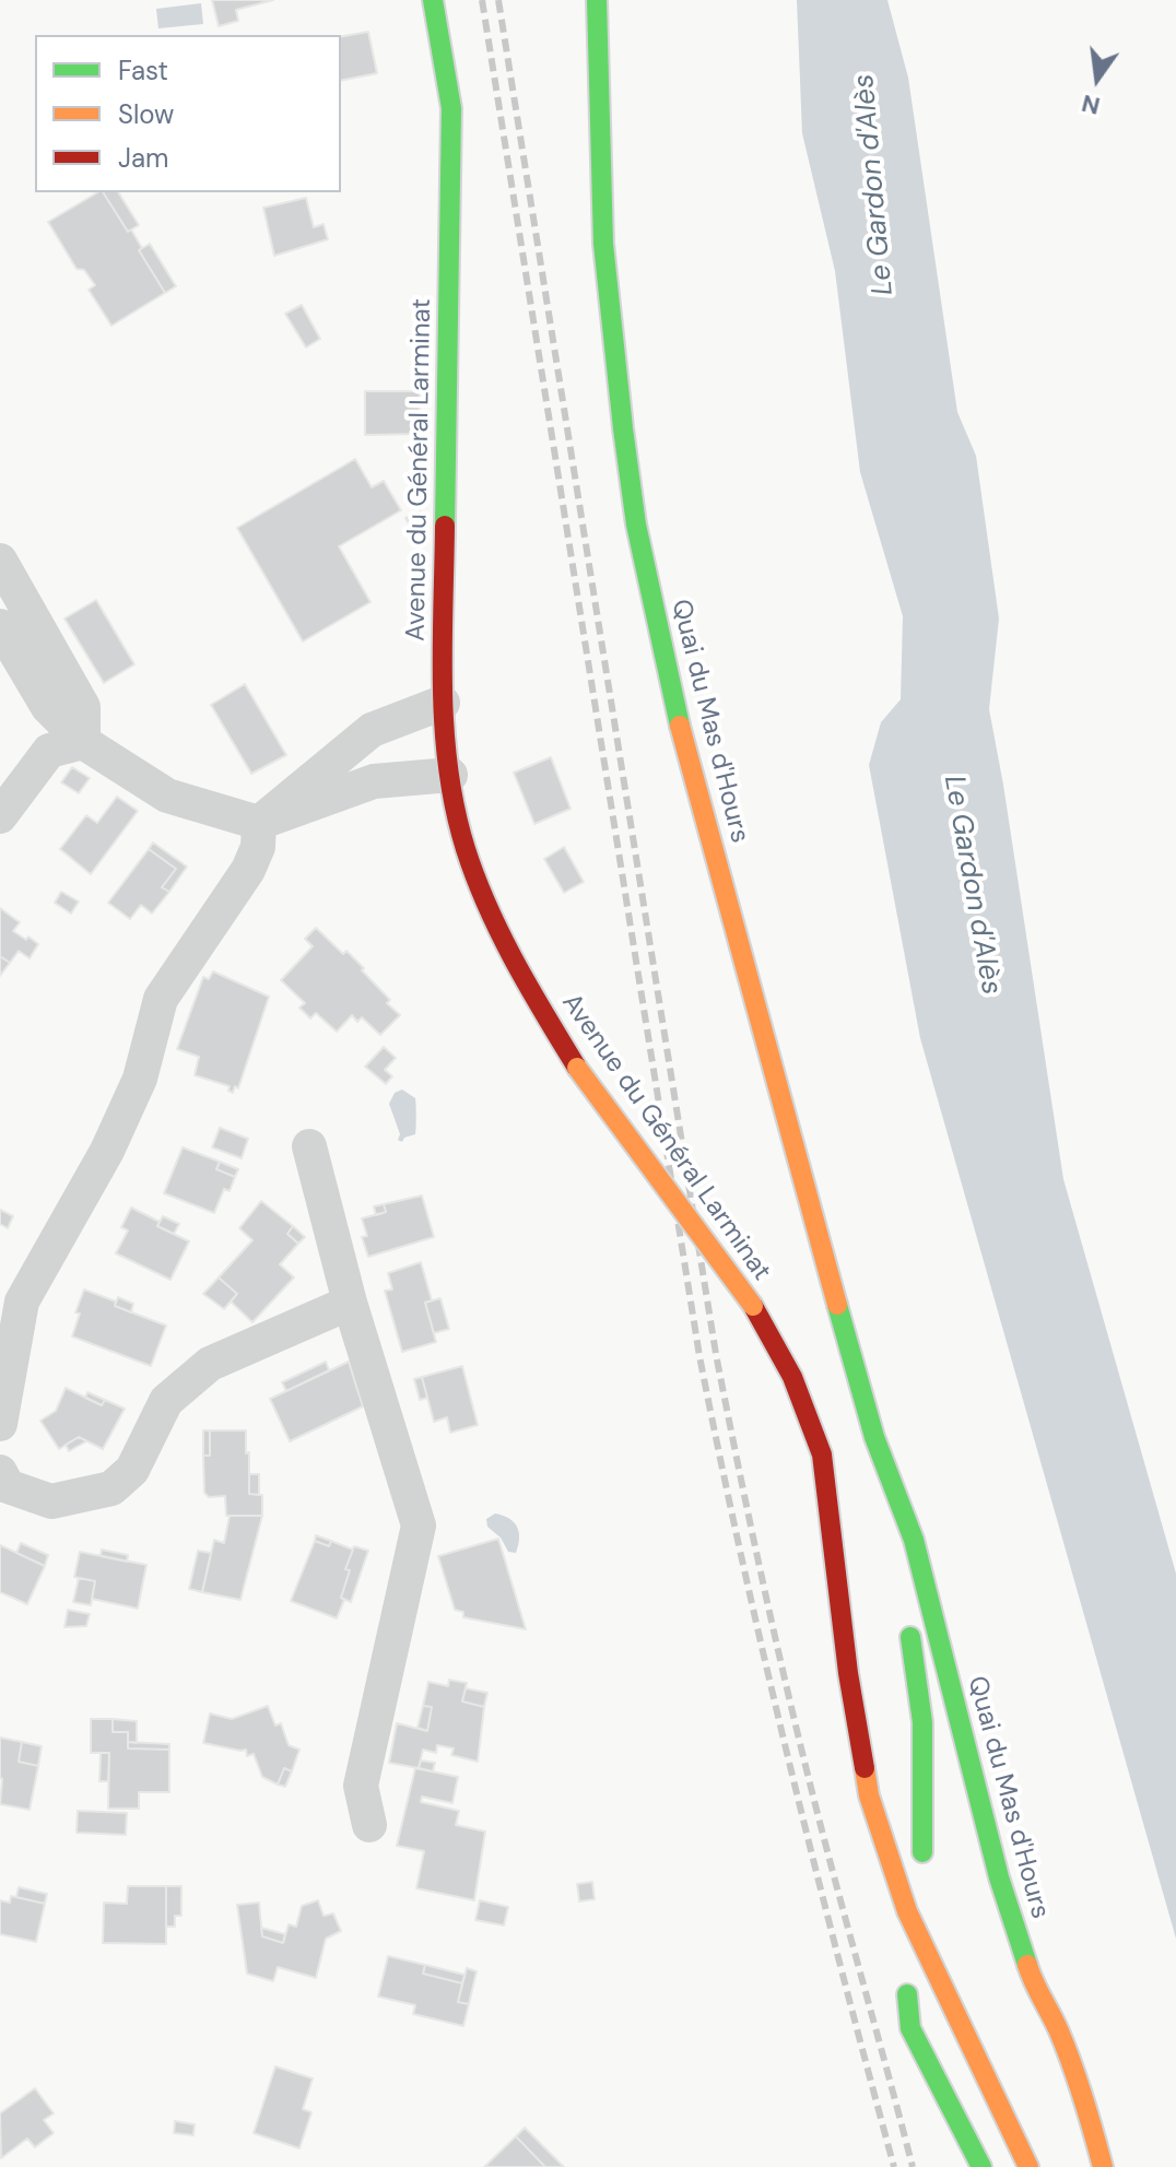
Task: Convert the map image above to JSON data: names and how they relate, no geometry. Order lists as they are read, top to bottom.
{
  "streets": {
    "street": ["Avenue du Général Larminat", "Quai du Mas d'Hours"]
  },
  "water": ["Le Gardon d'Alès"],
  "legend": ["Fast", "Slow", "Jam"],
  "north": "bottom"
}
